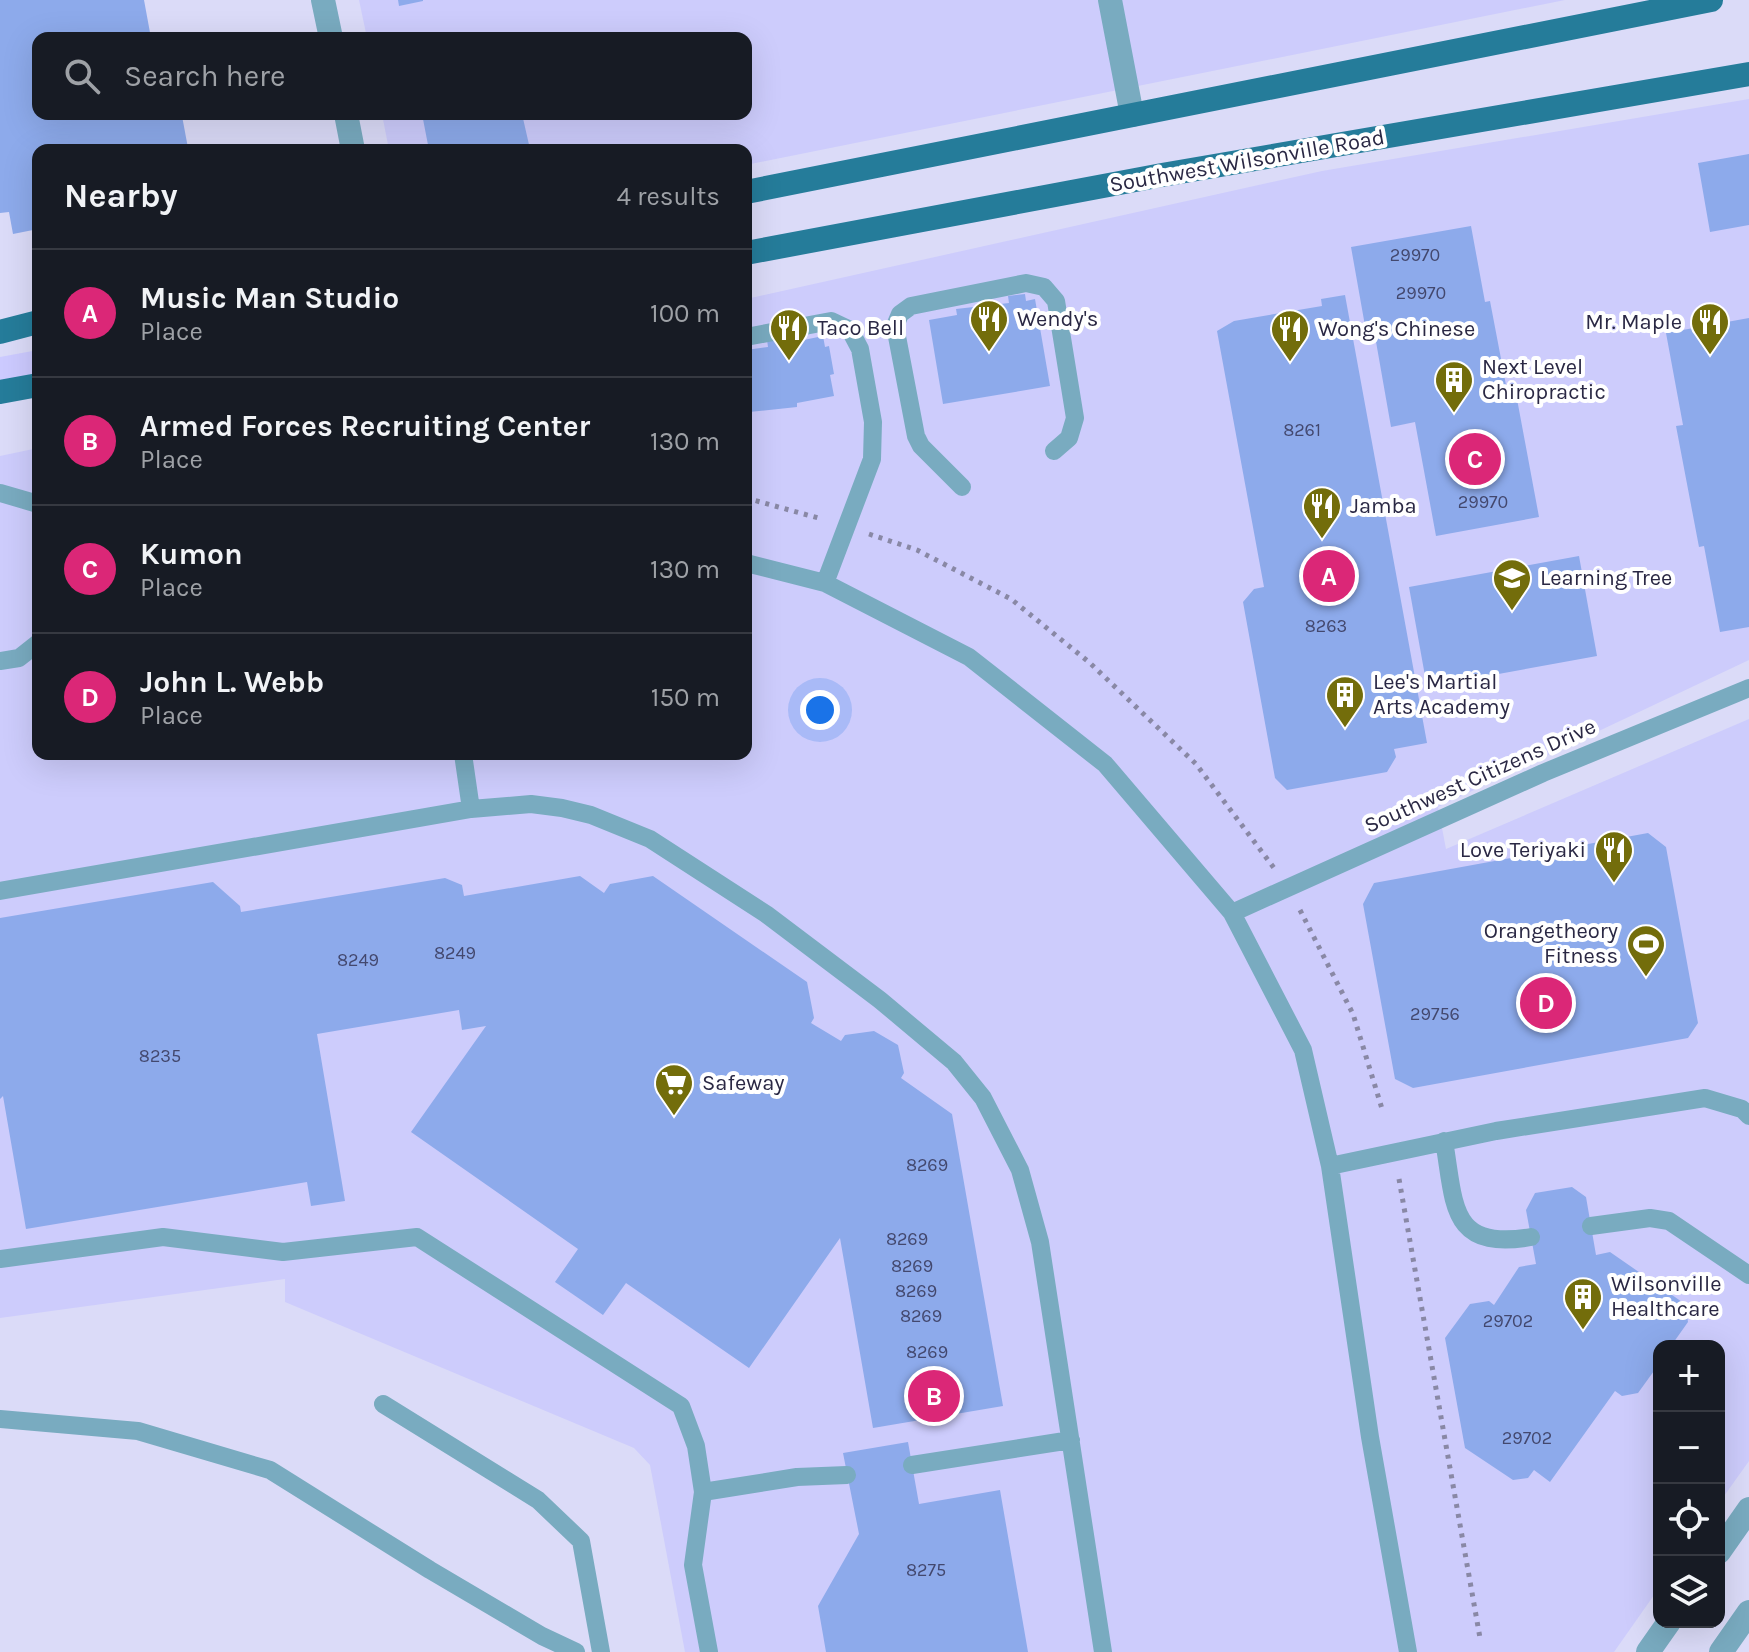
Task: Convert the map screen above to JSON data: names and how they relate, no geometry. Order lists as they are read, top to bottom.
{
  "streets": {
    "main road": ["Southwest Wilsonville Road"],
    "lane": ["Southwest Citizens Drive"]
  },
  "places": {
    "restaurant": [
      "Wendy's",
      "Mr. Maple",
      "Taco Bell",
      "Wong's Chinese",
      "Jamba",
      "Love Teriyaki"
    ],
    "building": ["Next Level Chiropractic", "Lee's Martial Arts Academy", "Wilsonville Healthcare"],
    "school or university": ["Learning Tree"],
    "sports": ["Orangetheory Fitness"],
    "supermarket": ["Safeway"]
  },
  "house_numbers": [
    "29970",
    "29970",
    "8261",
    "29970",
    "8263",
    "8249",
    "8249",
    "29756",
    "8235",
    "8269",
    "8269",
    "8269",
    "8269",
    "8269",
    "29702",
    "8269",
    "29702",
    "8275"
  ],
  "page": {
    "search": "Search here",
    "heading": ["Nearby", "4 results"],
    "list": [
      {
        "mark": "A",
        "name": "Music Man Studio",
        "note": "Place",
        "value": "100 m"
      },
      {
        "mark": "B",
        "name": "Armed Forces Recruiting Center",
        "note": "Place",
        "value": "130 m"
      },
      {
        "mark": "C",
        "name": "Kumon",
        "note": "Place",
        "value": "130 m"
      },
      {
        "mark": "D",
        "name": "John L. Webb",
        "note": "Place",
        "value": "150 m"
      }
    ],
    "pins": [
      "C",
      "A",
      "D",
      "B"
    ],
    "map_buttons": ["+", "−"]
  }
}
